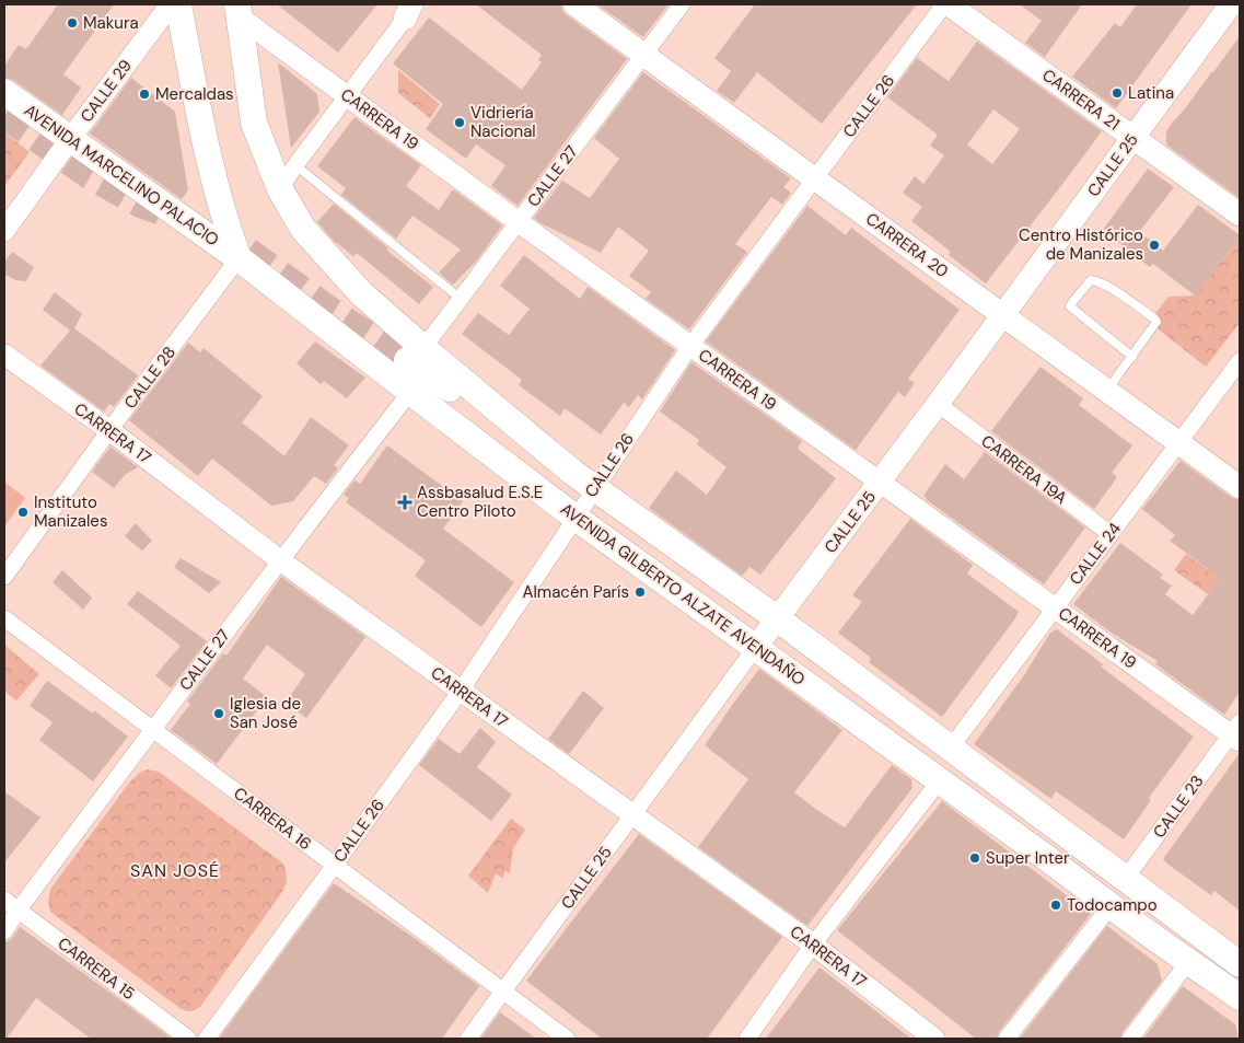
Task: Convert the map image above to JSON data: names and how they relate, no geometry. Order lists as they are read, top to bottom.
{
  "streets": {
    "main road": [
      "CARRERA 21",
      "CALLE 25",
      "AVENIDA MARCELINO PALACIO",
      "CARRERA 20",
      "AVENIDA GILBERTO ALZATE AVENDAÑO"
    ],
    "street": [
      "CALLE 29",
      "CALLE 26",
      "CARRERA 19",
      "CALLE 27",
      "CALLE 28",
      "CARRERA 17",
      "CARRERA 19A",
      "CALLE 24",
      "CALLE 23",
      "CARRERA 16",
      "CARRERA 15"
    ]
  },
  "crossings": [
    ["CALLE 29", "AVENIDA MARCELINO PALACIO"],
    ["CARRERA 21", "CALLE 25"],
    ["CALLE 26", "CARRERA 19"],
    ["CALLE 26", "CARRERA 20"],
    ["CALLE 26", "CARRERA 17"],
    ["CALLE 26", "AVENIDA GILBERTO ALZATE AVENDAÑO"],
    ["CALLE 26", "CARRERA 16"],
    ["CARRERA 19", "CALLE 25"],
    ["CARRERA 19", "CALLE 27"],
    ["CARRERA 19", "CALLE 24"],
    ["CARRERA 19", "CALLE 23"],
    ["CALLE 25", "CARRERA 20"],
    ["CALLE 25", "CARRERA 17"],
    ["CALLE 25", "CARRERA 19A"],
    ["CALLE 25", "AVENIDA GILBERTO ALZATE AVENDAÑO"],
    ["CALLE 25", "CARRERA 16"],
    ["AVENIDA MARCELINO PALACIO", "CALLE 28"],
    ["AVENIDA MARCELINO PALACIO", "AVENIDA GILBERTO ALZATE AVENDAÑO"],
    ["CALLE 27", "CARRERA 20"],
    ["CALLE 27", "CARRERA 17"],
    ["CALLE 27", "AVENIDA GILBERTO ALZATE AVENDAÑO"],
    ["CALLE 27", "CARRERA 16"],
    ["CALLE 27", "CARRERA 15"],
    ["CARRERA 20", "CALLE 24"],
    ["CALLE 28", "CARRERA 17"],
    ["CALLE 28", "AVENIDA GILBERTO ALZATE AVENDAÑO"],
    ["CARRERA 19A", "CALLE 24"]
  ],
  "districts": ["SAN JOSÉ"],
  "places": {
    "other": [
      "Makura",
      "Latina",
      "Mercaldas",
      "Vidriería Nacional",
      "Centro Histórico de Manizales",
      "Instituto Manizales",
      "Almacén París",
      "Iglesia de San José",
      "Super Inter",
      "Todocampo"
    ],
    "health": ["Assbasalud E.S.E Centro Piloto"]
  }
}
